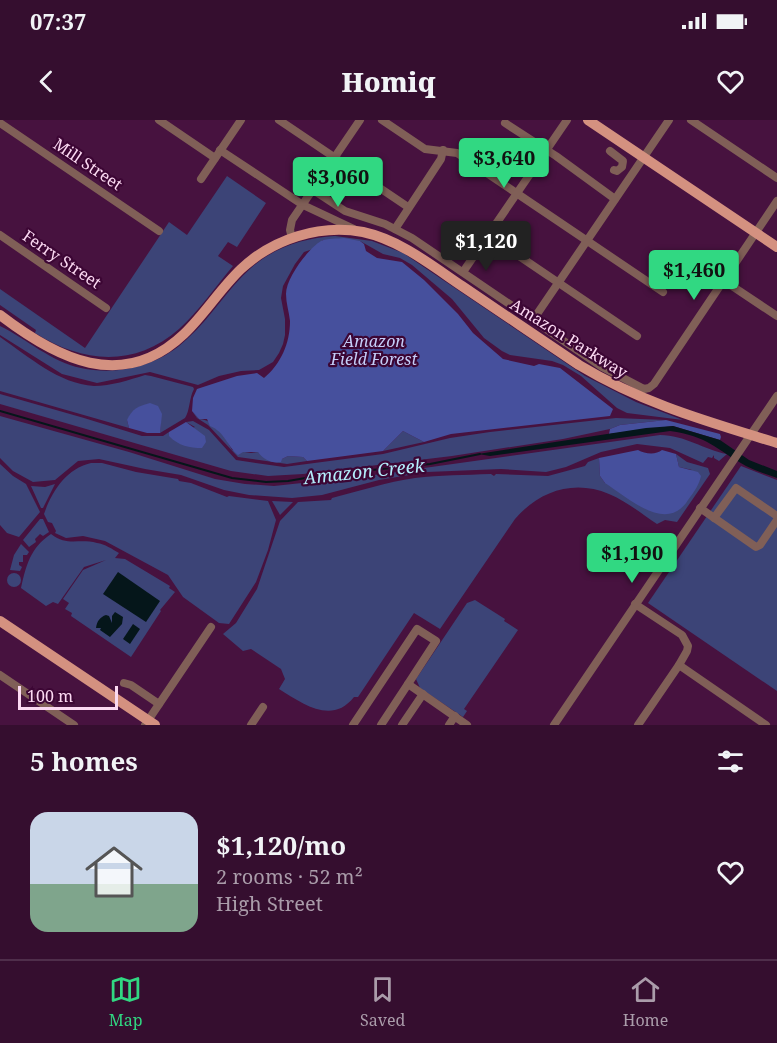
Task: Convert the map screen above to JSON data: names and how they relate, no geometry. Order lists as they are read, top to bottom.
{
  "streets": {
    "main road": ["Amazon Parkway"],
    "street": ["Mill Street", "Ferry Street"]
  },
  "water": ["Amazon Creek"],
  "parks": ["Amazon Field Forest"],
  "scale_bar": "100 m",
  "page": {
    "status": "07:37",
    "header": "Homiq",
    "price": [
      "$3,640",
      "$3,060",
      "$1,120",
      "$1,460",
      "$1,190"
    ],
    "scale": "100 m",
    "heading": "5 homes",
    "list": [
      {
        "name": "$1,120/mo",
        "note": "2 rooms · 52 m² · High Street"
      }
    ],
    "tabs": ["Map", "Saved", "Home"]
  }
}
